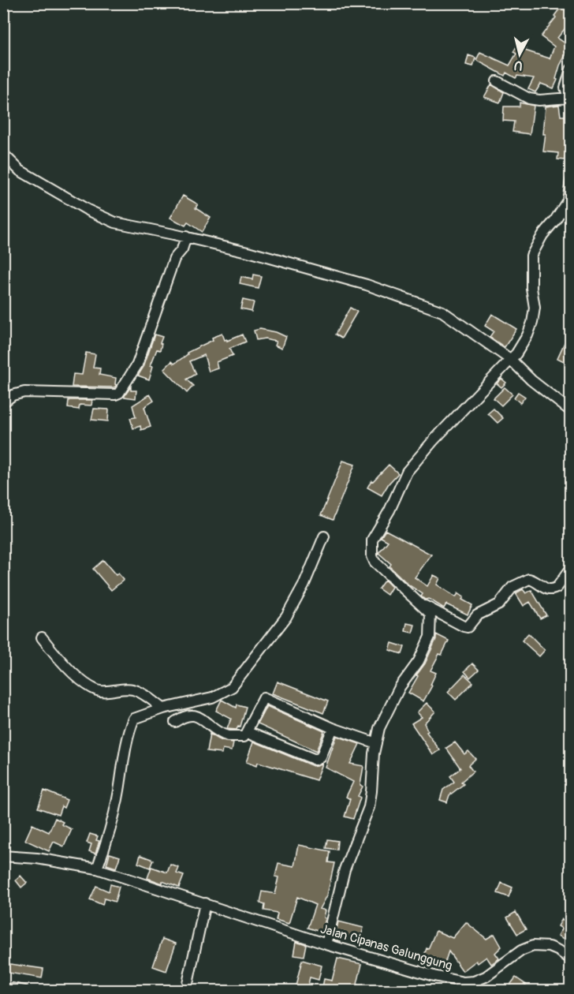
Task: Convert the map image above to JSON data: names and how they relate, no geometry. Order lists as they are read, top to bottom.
{
  "streets": {
    "street": ["Jalan Cipanas Galunggung"]
  },
  "north": "bottom"
}
